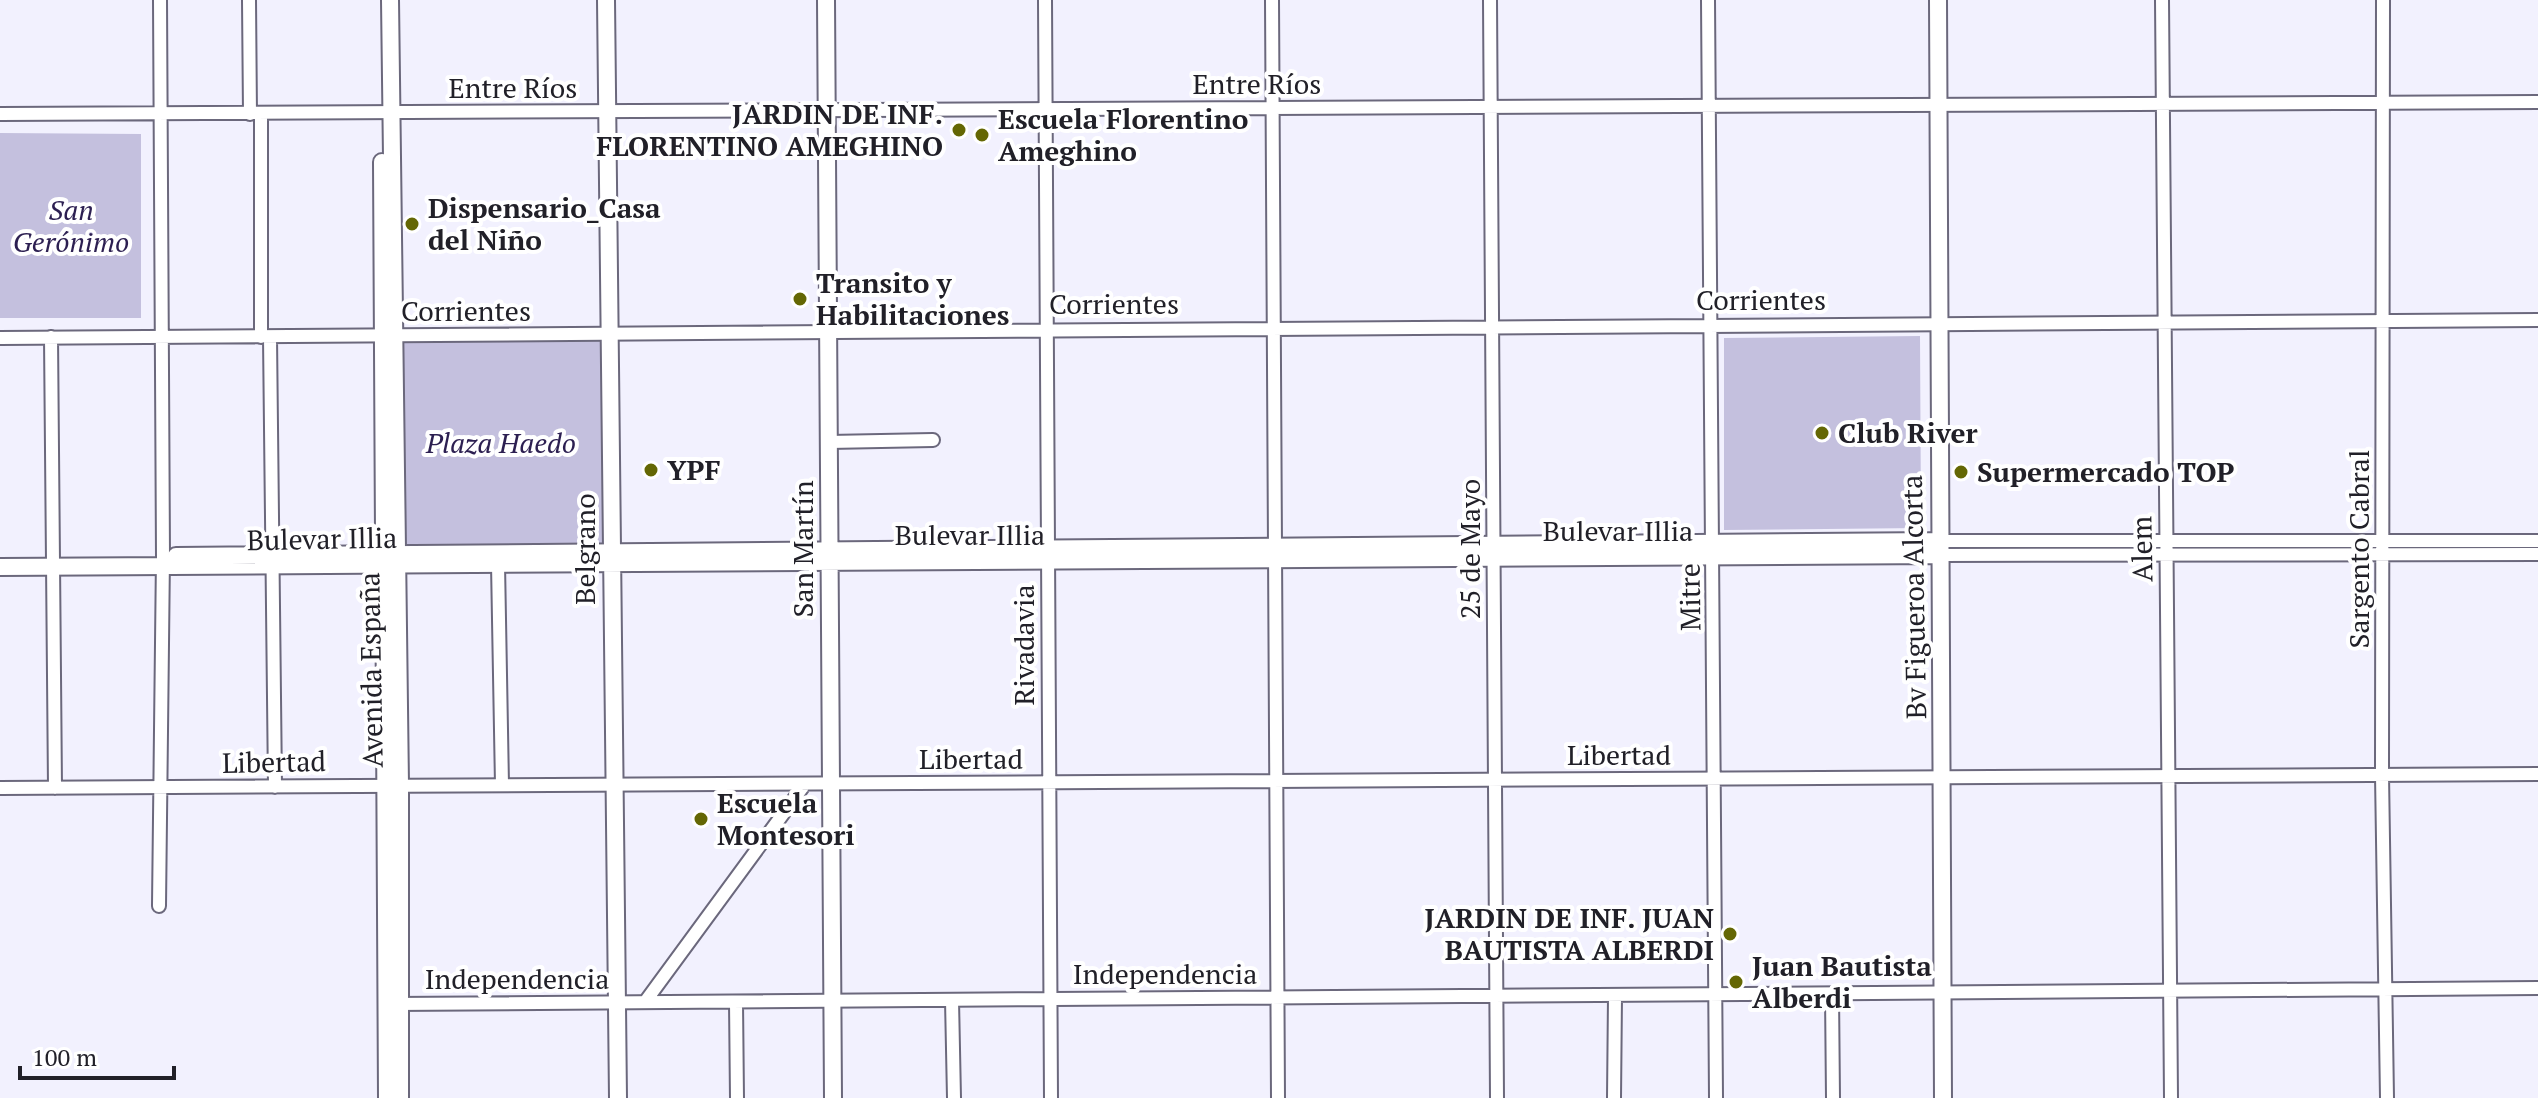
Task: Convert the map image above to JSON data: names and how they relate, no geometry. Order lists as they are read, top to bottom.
{
  "streets": {
    "street": [
      "Entre Ríos",
      "Corrientes",
      "Bulevar Illia",
      "Belgrano",
      "San Martín",
      "25 de Mayo",
      "Alem",
      "Sargento Cabral",
      "Mitre",
      "Bv Figueroa Alcorta",
      "Rivadavia",
      "Avenida España",
      "Libertad",
      "Independencia"
    ]
  },
  "crossings": [
    ["Entre Ríos", "Belgrano"],
    ["Entre Ríos", "San Martín"],
    ["Entre Ríos", "25 de Mayo"],
    ["Entre Ríos", "Alem"],
    ["Entre Ríos", "Sargento Cabral"],
    ["Entre Ríos", "Mitre"],
    ["Entre Ríos", "Bv Figueroa Alcorta"],
    ["Entre Ríos", "Rivadavia"],
    ["Entre Ríos", "Avenida España"],
    ["Corrientes", "Belgrano"],
    ["Corrientes", "San Martín"],
    ["Corrientes", "25 de Mayo"],
    ["Corrientes", "Alem"],
    ["Corrientes", "Sargento Cabral"],
    ["Corrientes", "Mitre"],
    ["Corrientes", "Bv Figueroa Alcorta"],
    ["Corrientes", "Rivadavia"],
    ["Corrientes", "Avenida España"],
    ["Bulevar Illia", "Belgrano"],
    ["Bulevar Illia", "San Martín"],
    ["Bulevar Illia", "25 de Mayo"],
    ["Bulevar Illia", "Mitre"],
    ["Bulevar Illia", "Bv Figueroa Alcorta"],
    ["Bulevar Illia", "Rivadavia"],
    ["Bulevar Illia", "Avenida España"],
    ["Belgrano", "Libertad"],
    ["Belgrano", "Independencia"],
    ["San Martín", "Libertad"],
    ["San Martín", "Independencia"],
    ["25 de Mayo", "Libertad"],
    ["25 de Mayo", "Independencia"],
    ["Alem", "Libertad"],
    ["Alem", "Independencia"],
    ["Sargento Cabral", "Libertad"],
    ["Sargento Cabral", "Independencia"],
    ["Mitre", "Libertad"],
    ["Mitre", "Independencia"],
    ["Bv Figueroa Alcorta", "Libertad"],
    ["Bv Figueroa Alcorta", "Independencia"],
    ["Rivadavia", "Libertad"],
    ["Rivadavia", "Independencia"],
    ["Avenida España", "Libertad"],
    ["Avenida España", "Independencia"]
  ],
  "parks": ["San Gerónimo", "Plaza Haedo"],
  "places": [
    "JARDIN DE INF. FLORENTINO AMEGHINO",
    "Escuela Florentino Ameghino",
    "Dispensario_Casa del Niño",
    "Transito y Habilitaciones",
    "Club River",
    "YPF",
    "Supermercado TOP",
    "Escuela Montesori",
    "JARDIN DE INF. JUAN BAUTISTA ALBERDI",
    "Juan Bautista Alberdi"
  ],
  "scale_bar": "100 m"
}
